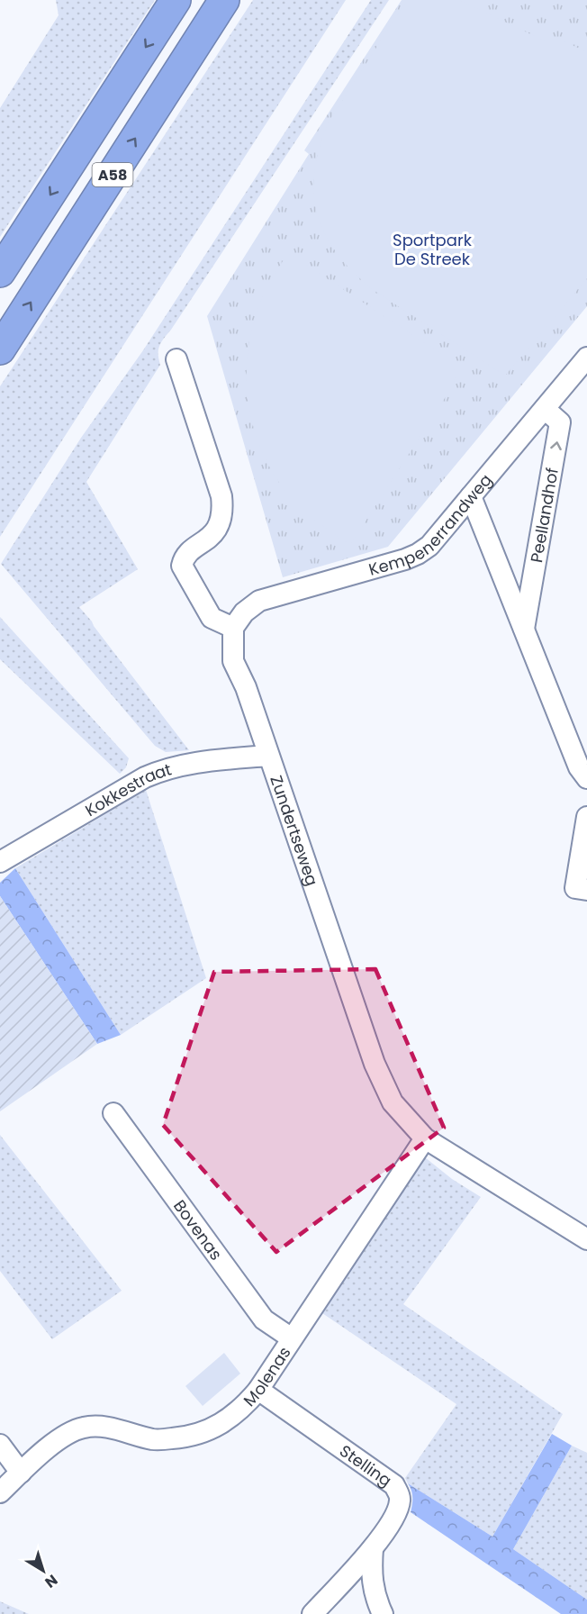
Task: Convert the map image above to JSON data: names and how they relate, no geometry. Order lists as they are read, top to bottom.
{
  "streets": {
    "highway": ["A58"],
    "street": [
      "Peellandhof",
      "Kempenerrandweg",
      "Kokkestraat",
      "Zundertseweg",
      "Bovenas",
      "Molenas",
      "Stelling"
    ]
  },
  "crossings": [
    ["Peellandhof", "Kempenerrandweg"],
    ["Kempenerrandweg", "Zundertseweg"],
    ["Kokkestraat", "Zundertseweg"],
    ["Zundertseweg", "Molenas"],
    ["Bovenas", "Molenas"],
    ["Molenas", "Stelling"]
  ],
  "one_way": ["Peellandhof"],
  "parks": ["Sportpark De Streek"],
  "north": "bottom right"
}
